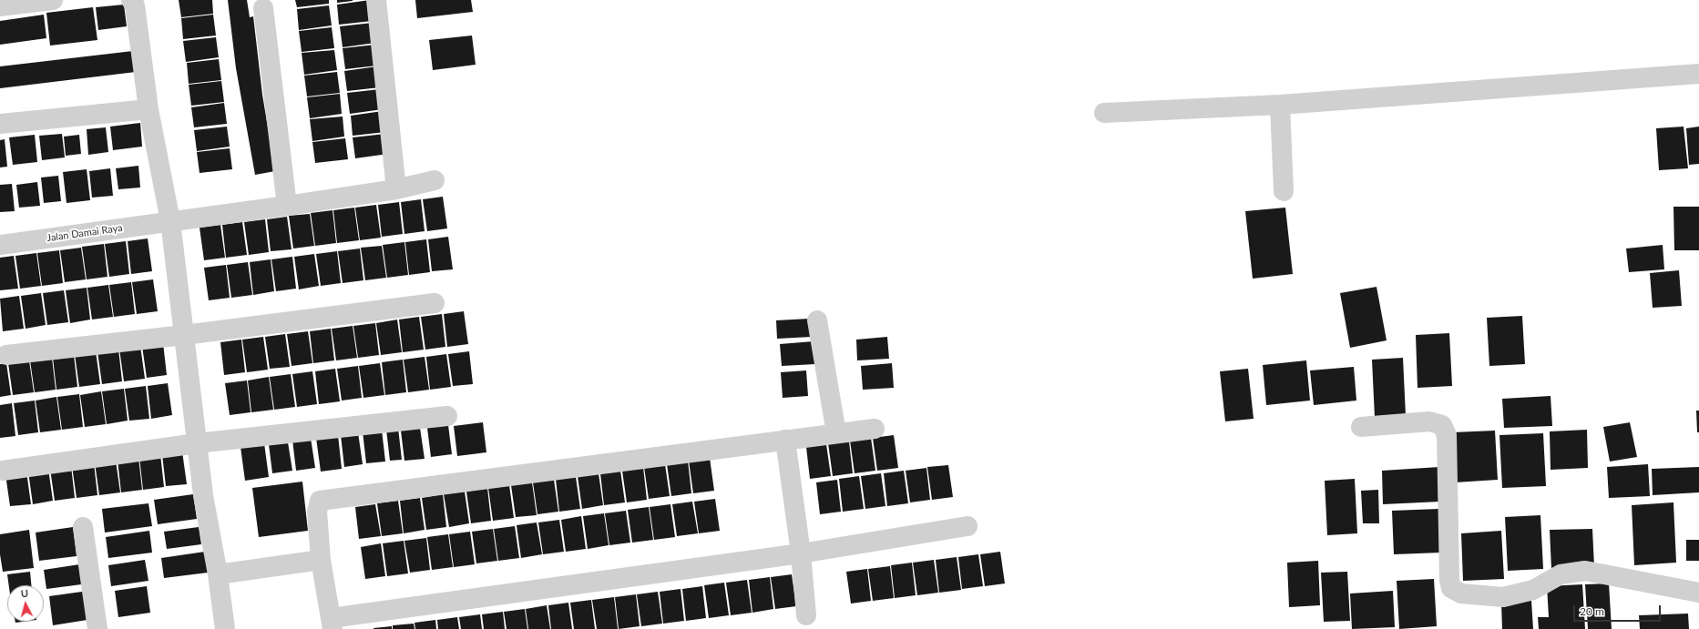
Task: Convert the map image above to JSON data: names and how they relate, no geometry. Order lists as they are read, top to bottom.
{
  "streets": {
    "street": ["Jalan Damai Raya"]
  },
  "scale_bar": "20 m",
  "north": "top"
}
